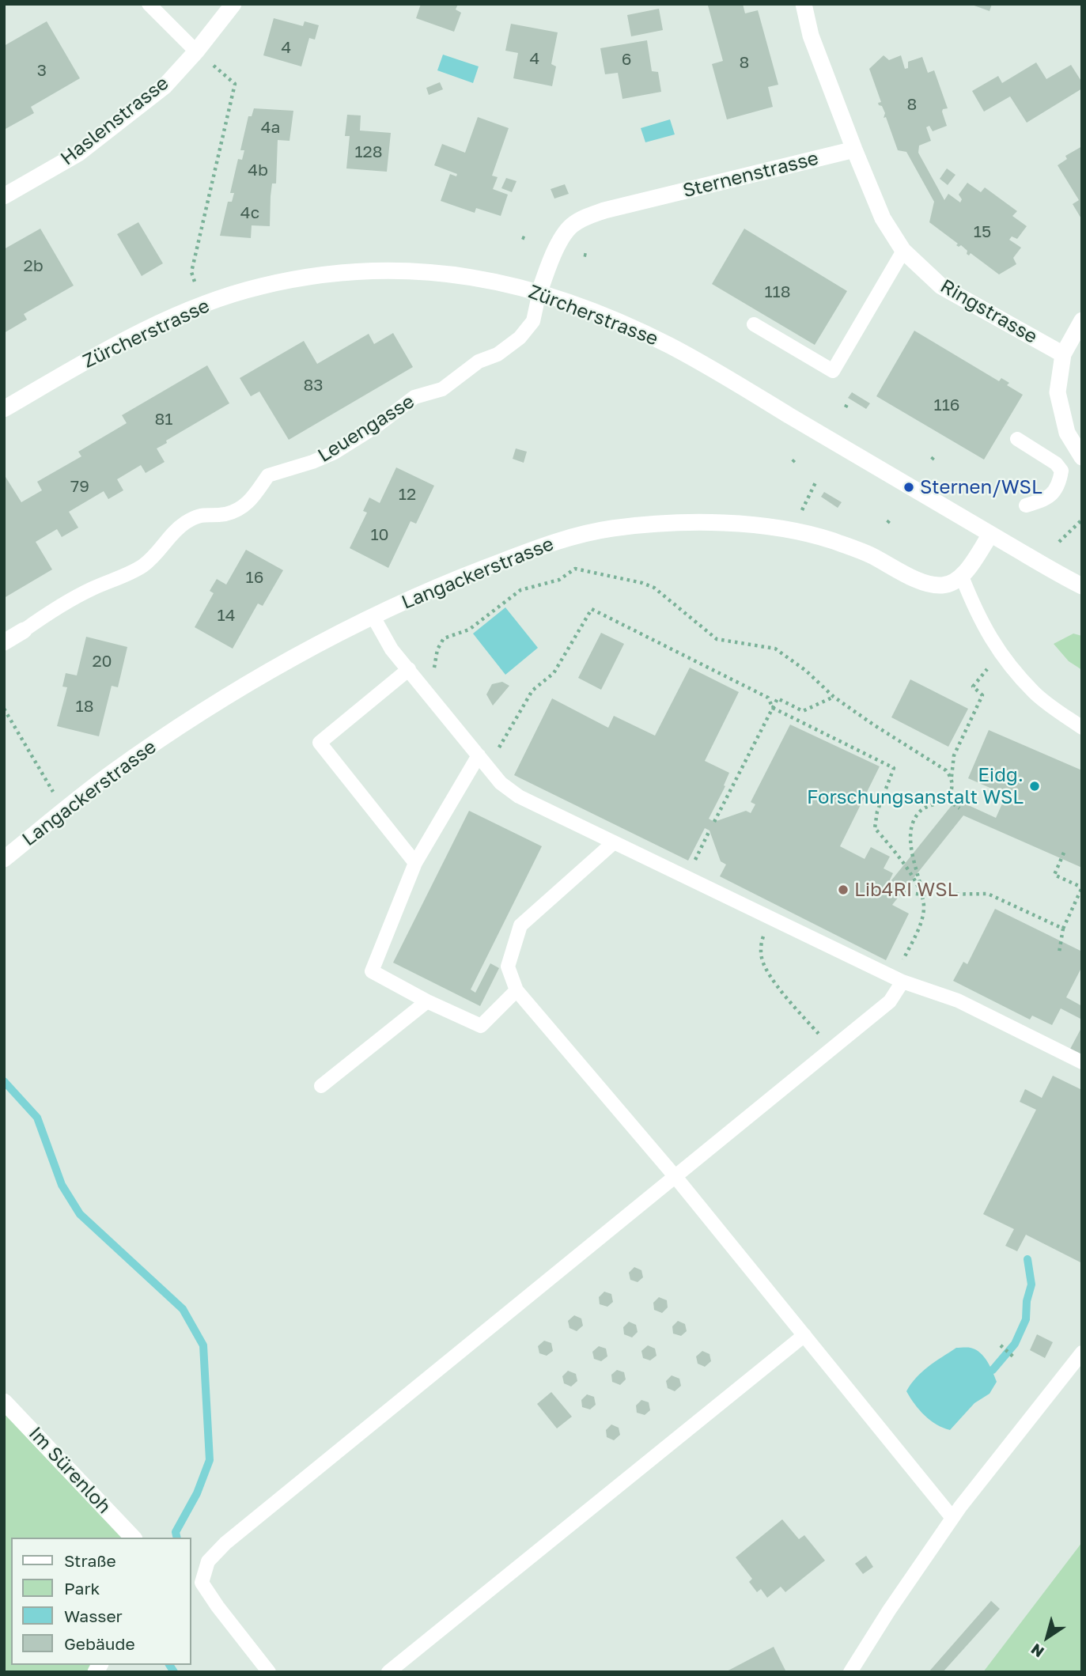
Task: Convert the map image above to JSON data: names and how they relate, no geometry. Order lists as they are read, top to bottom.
{
  "streets": {
    "street": [
      "Haslenstrasse",
      "Sternenstrasse",
      "Ringstrasse",
      "Zürcherstrasse",
      "Leuengasse",
      "Langackerstrasse",
      "Im Sürenloh"
    ]
  },
  "crossings": [
    ["Sternenstrasse", "Ringstrasse"],
    ["Sternenstrasse", "Zürcherstrasse"],
    ["Sternenstrasse", "Leuengasse"],
    ["Zürcherstrasse", "Leuengasse"]
  ],
  "places": ["Sternen/WSL", "Eidg. Forschungsanstalt WSL", "Lib4RI WSL"],
  "house_numbers": [
    "4",
    "4",
    "6",
    "8",
    "3",
    "8",
    "4a",
    "128",
    "4b",
    "4c",
    "15",
    "2b",
    "118",
    "83",
    "116",
    "81",
    "79",
    "12",
    "10",
    "16",
    "14",
    "20",
    "18"
  ],
  "legend": [
    "Straße",
    "Park",
    "Wasser",
    "Gebäude"
  ],
  "north": "bottom left"
}
